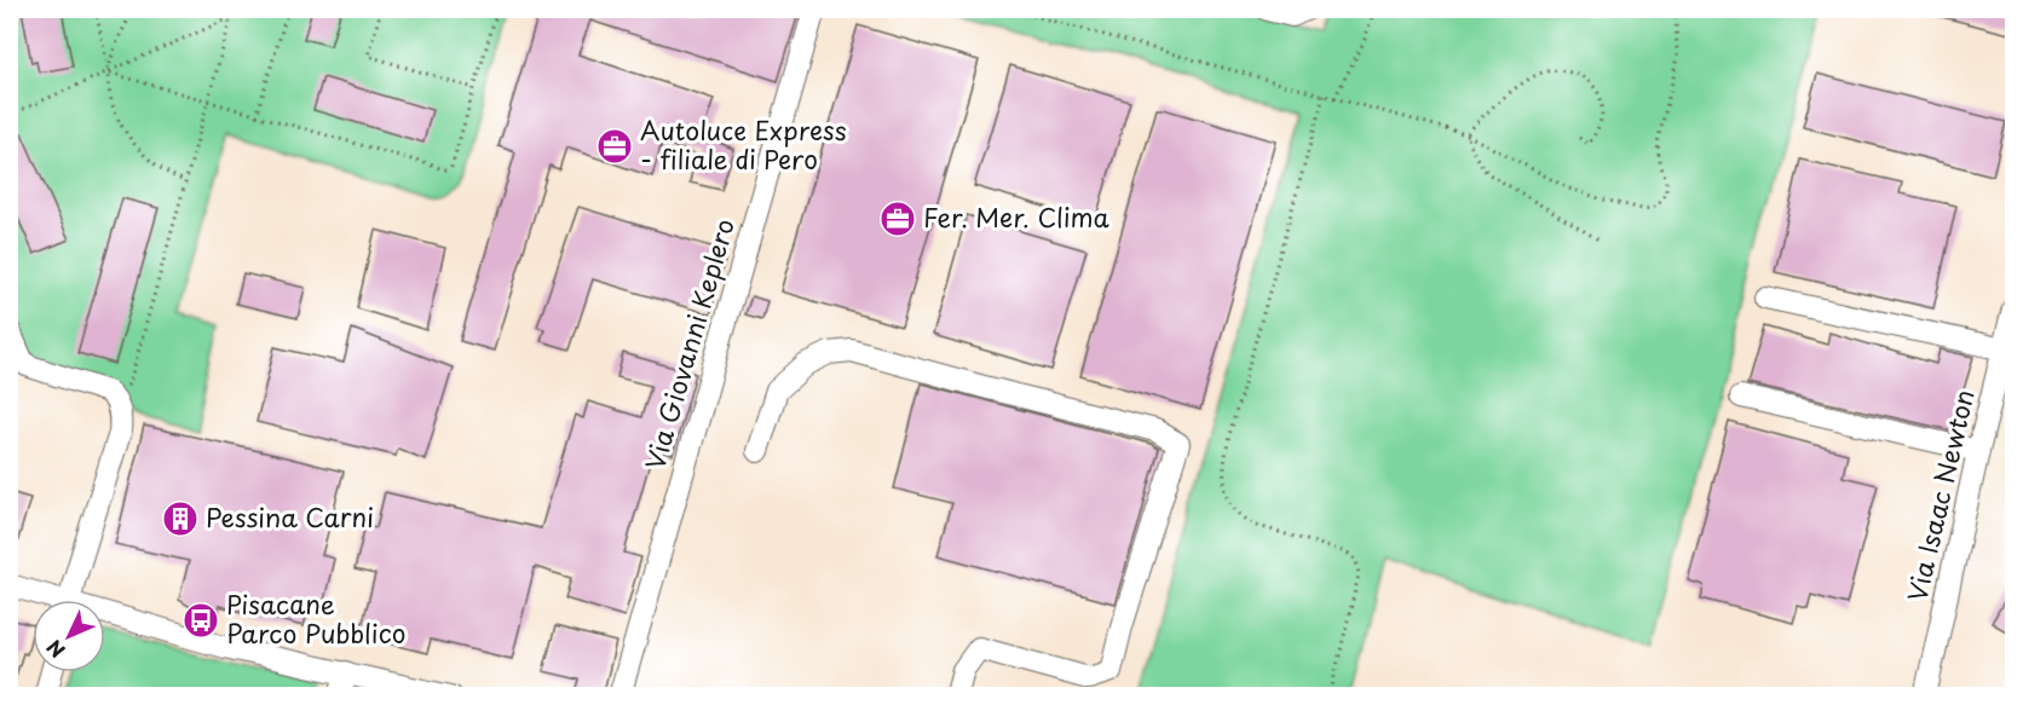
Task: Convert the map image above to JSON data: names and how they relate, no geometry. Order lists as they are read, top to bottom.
{
  "streets": {
    "street": ["Via Giovanni Keplero", "Via Isaac Newton"]
  },
  "places": {
    "office": ["Autoluce Express - filiale di Pero", "Fer. Mer. Clima"],
    "building": ["Pessina Carni"],
    "bus stop": ["Pisacane Parco Pubblico"]
  },
  "north": "bottom left"
}
